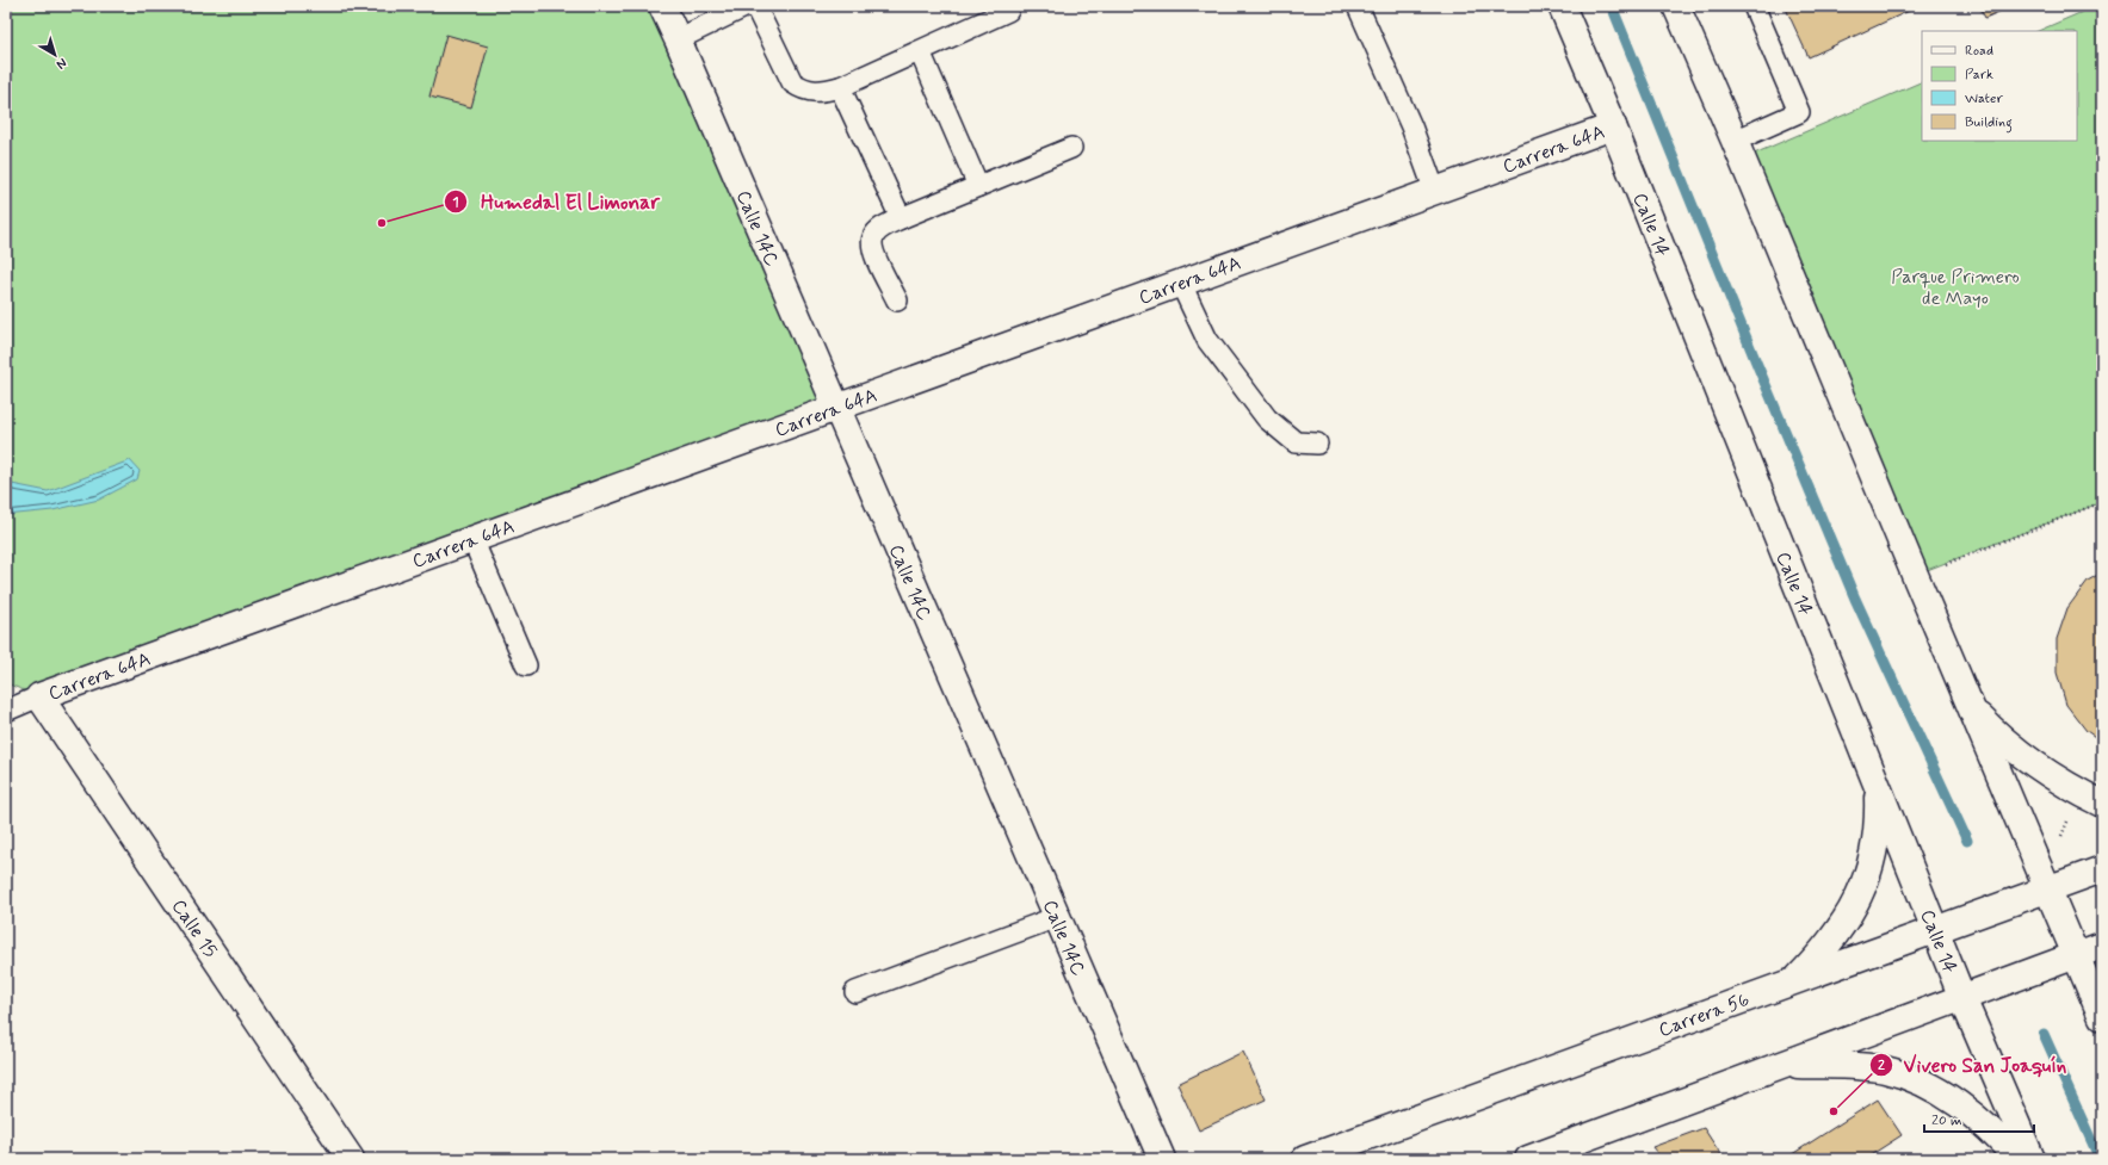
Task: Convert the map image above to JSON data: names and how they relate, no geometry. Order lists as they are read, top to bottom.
{
  "streets": {
    "street": [
      "Carrera 64A",
      "Calle 14",
      "Calle 14C",
      "Calle 15",
      "Carrera 56"
    ]
  },
  "crossings": [
    ["Carrera 64A", "Calle 14"],
    ["Carrera 64A", "Calle 14C"],
    ["Carrera 64A", "Calle 15"],
    ["Calle 14", "Carrera 56"]
  ],
  "parks": ["Parque Primero de Mayo"],
  "places": ["Humedal El Limonar", "Vivero San Joaquín"],
  "legend": [
    "Road",
    "Park",
    "Water",
    "Building"
  ],
  "scale_bar": "20 m",
  "north": "bottom right"
}
